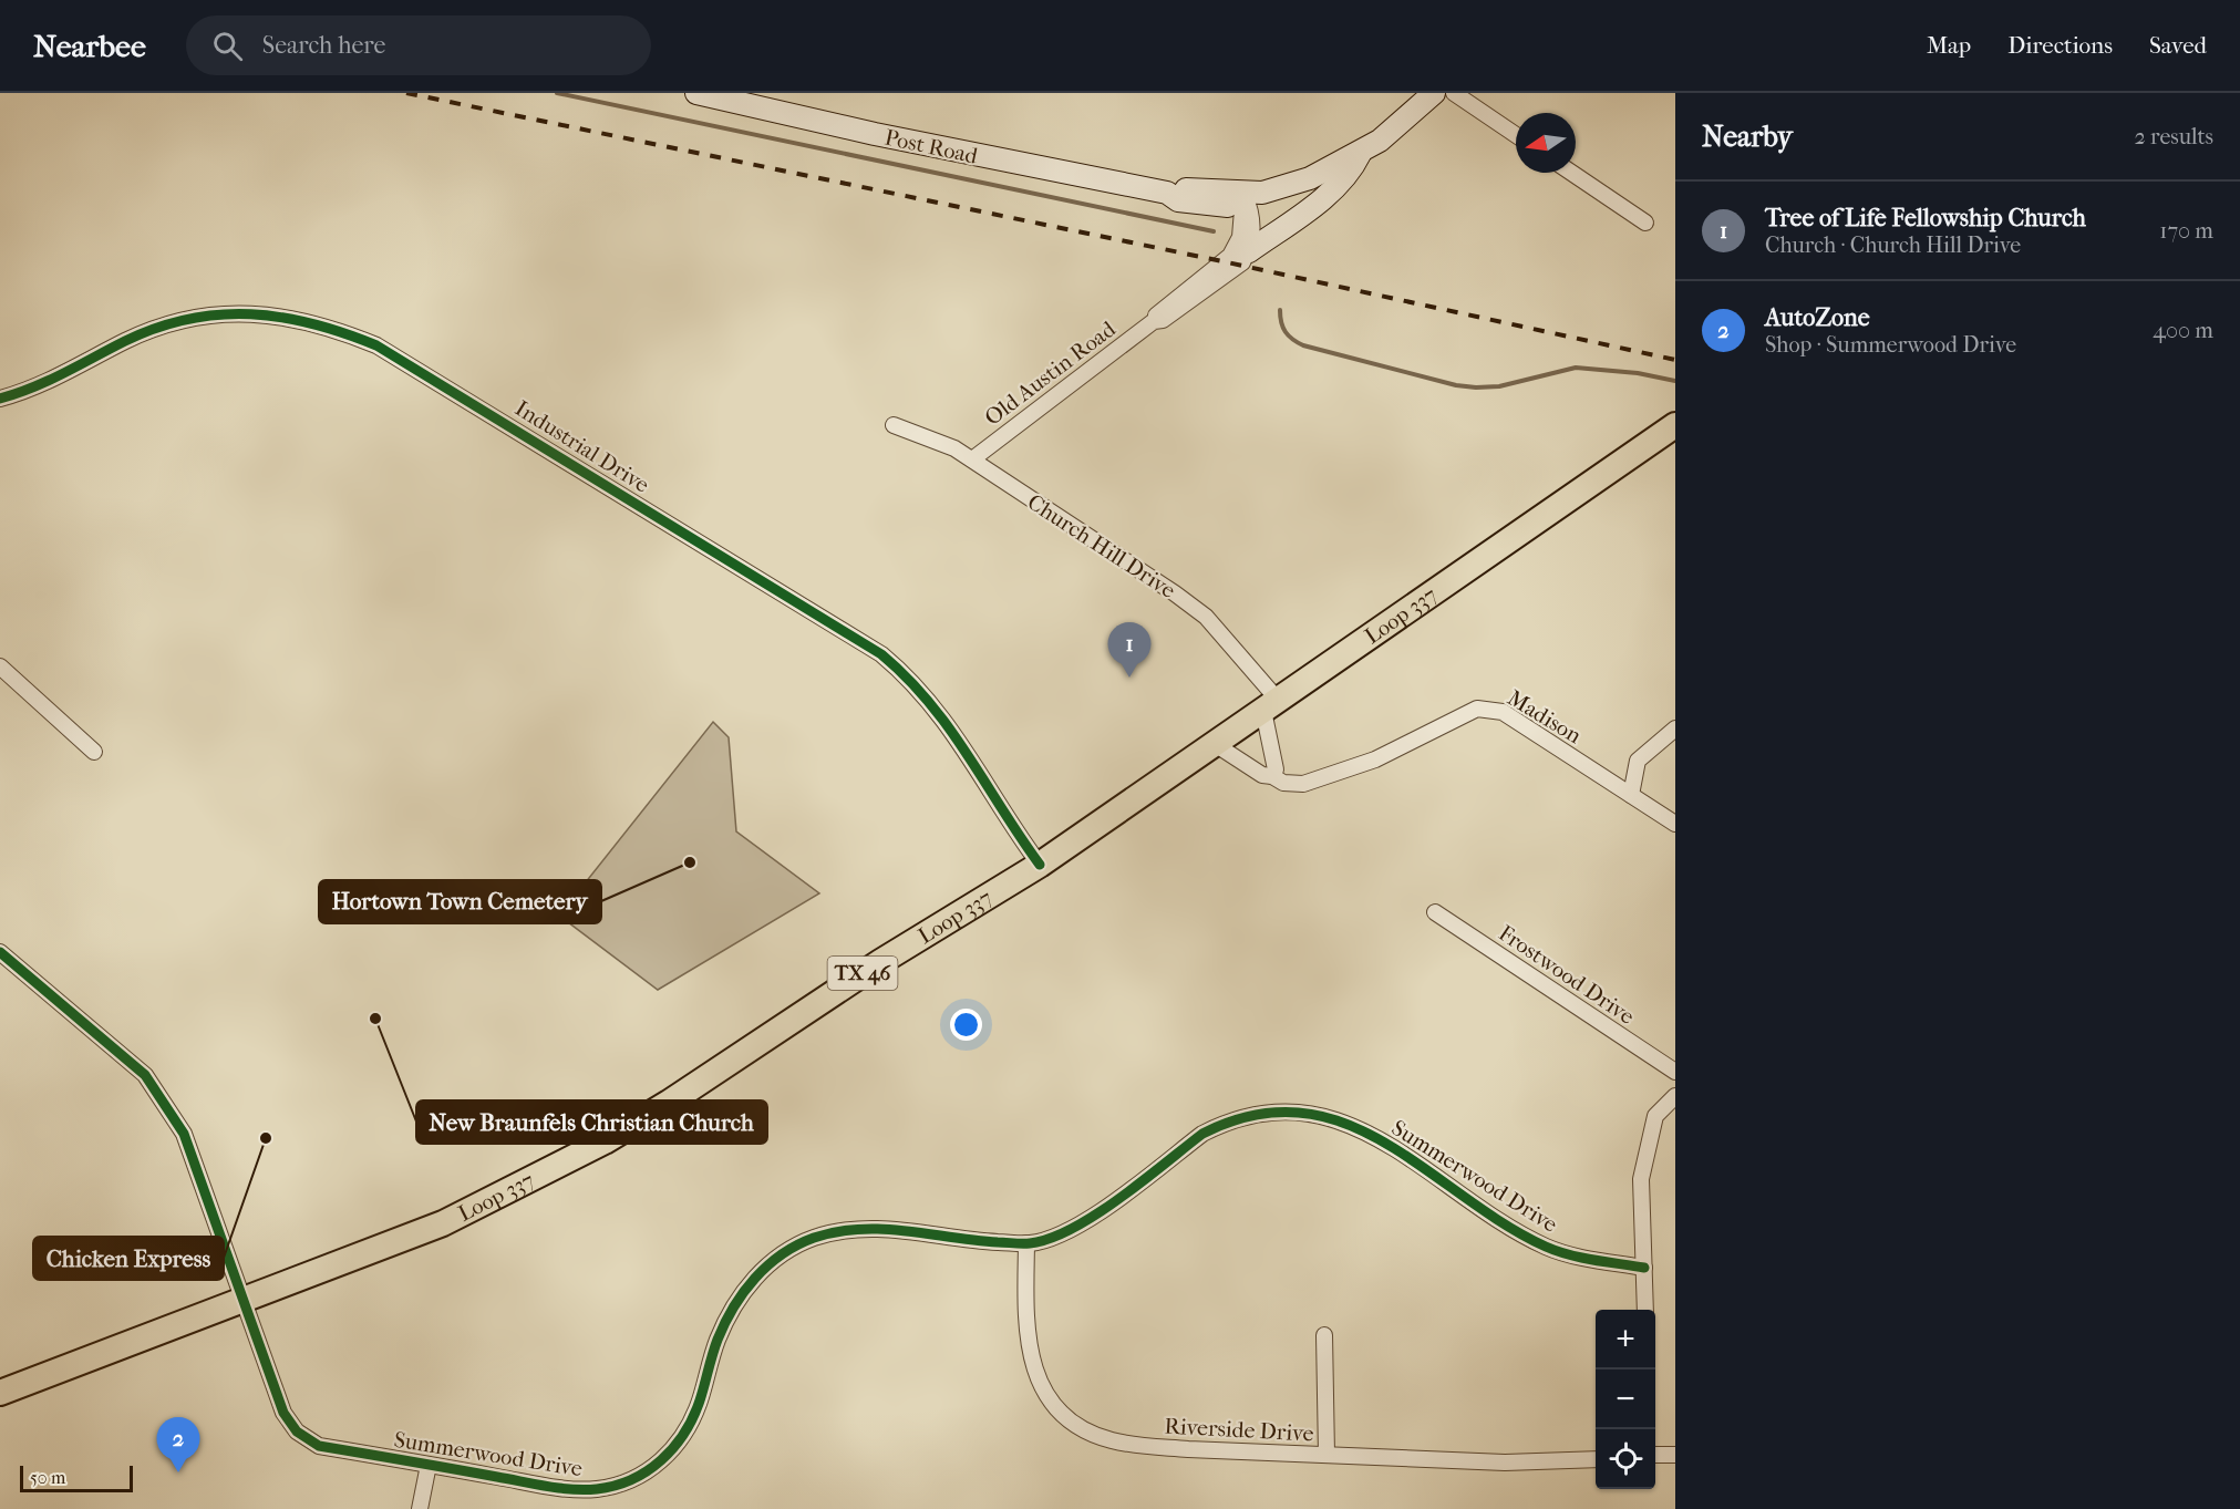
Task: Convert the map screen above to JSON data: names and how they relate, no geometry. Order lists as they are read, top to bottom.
{
  "streets": {
    "main road": ["Loop 337", "TX 46"],
    "street": [
      "Post Road",
      "Old Austin Road",
      "Industrial Drive",
      "Church Hill Drive",
      "Madison",
      "Frostwood Drive",
      "Summerwood Drive",
      "Riverside Drive"
    ]
  },
  "crossings": [
    ["Post Road", "Old Austin Road"],
    ["Old Austin Road", "Church Hill Drive"],
    ["Industrial Drive", "Loop 337"],
    ["Church Hill Drive", "Loop 337"],
    ["Loop 337", "Madison"],
    ["Loop 337", "Summerwood Drive"],
    ["Summerwood Drive", "Riverside Drive"]
  ],
  "places": ["Hortown Town Cemetery", "New Braunfels Christian Church", "Chicken Express"],
  "scale_bar": "50 m",
  "north": "left",
  "page": {
    "header": "Nearbee",
    "search": "Search here",
    "nav": ["Map", "Directions", "Saved"],
    "heading": ["Nearby", "2 results"],
    "list": [
      {
        "mark": "1",
        "name": "Tree of Life Fellowship Church",
        "note": "Church · Church Hill Drive",
        "value": "170 m"
      },
      {
        "mark": "2",
        "name": "AutoZone",
        "note": "Shop · Summerwood Drive",
        "value": "400 m"
      }
    ],
    "pins": ["1", "2"],
    "map_buttons": ["+", "−"],
    "scale": "50 m"
  }
}
